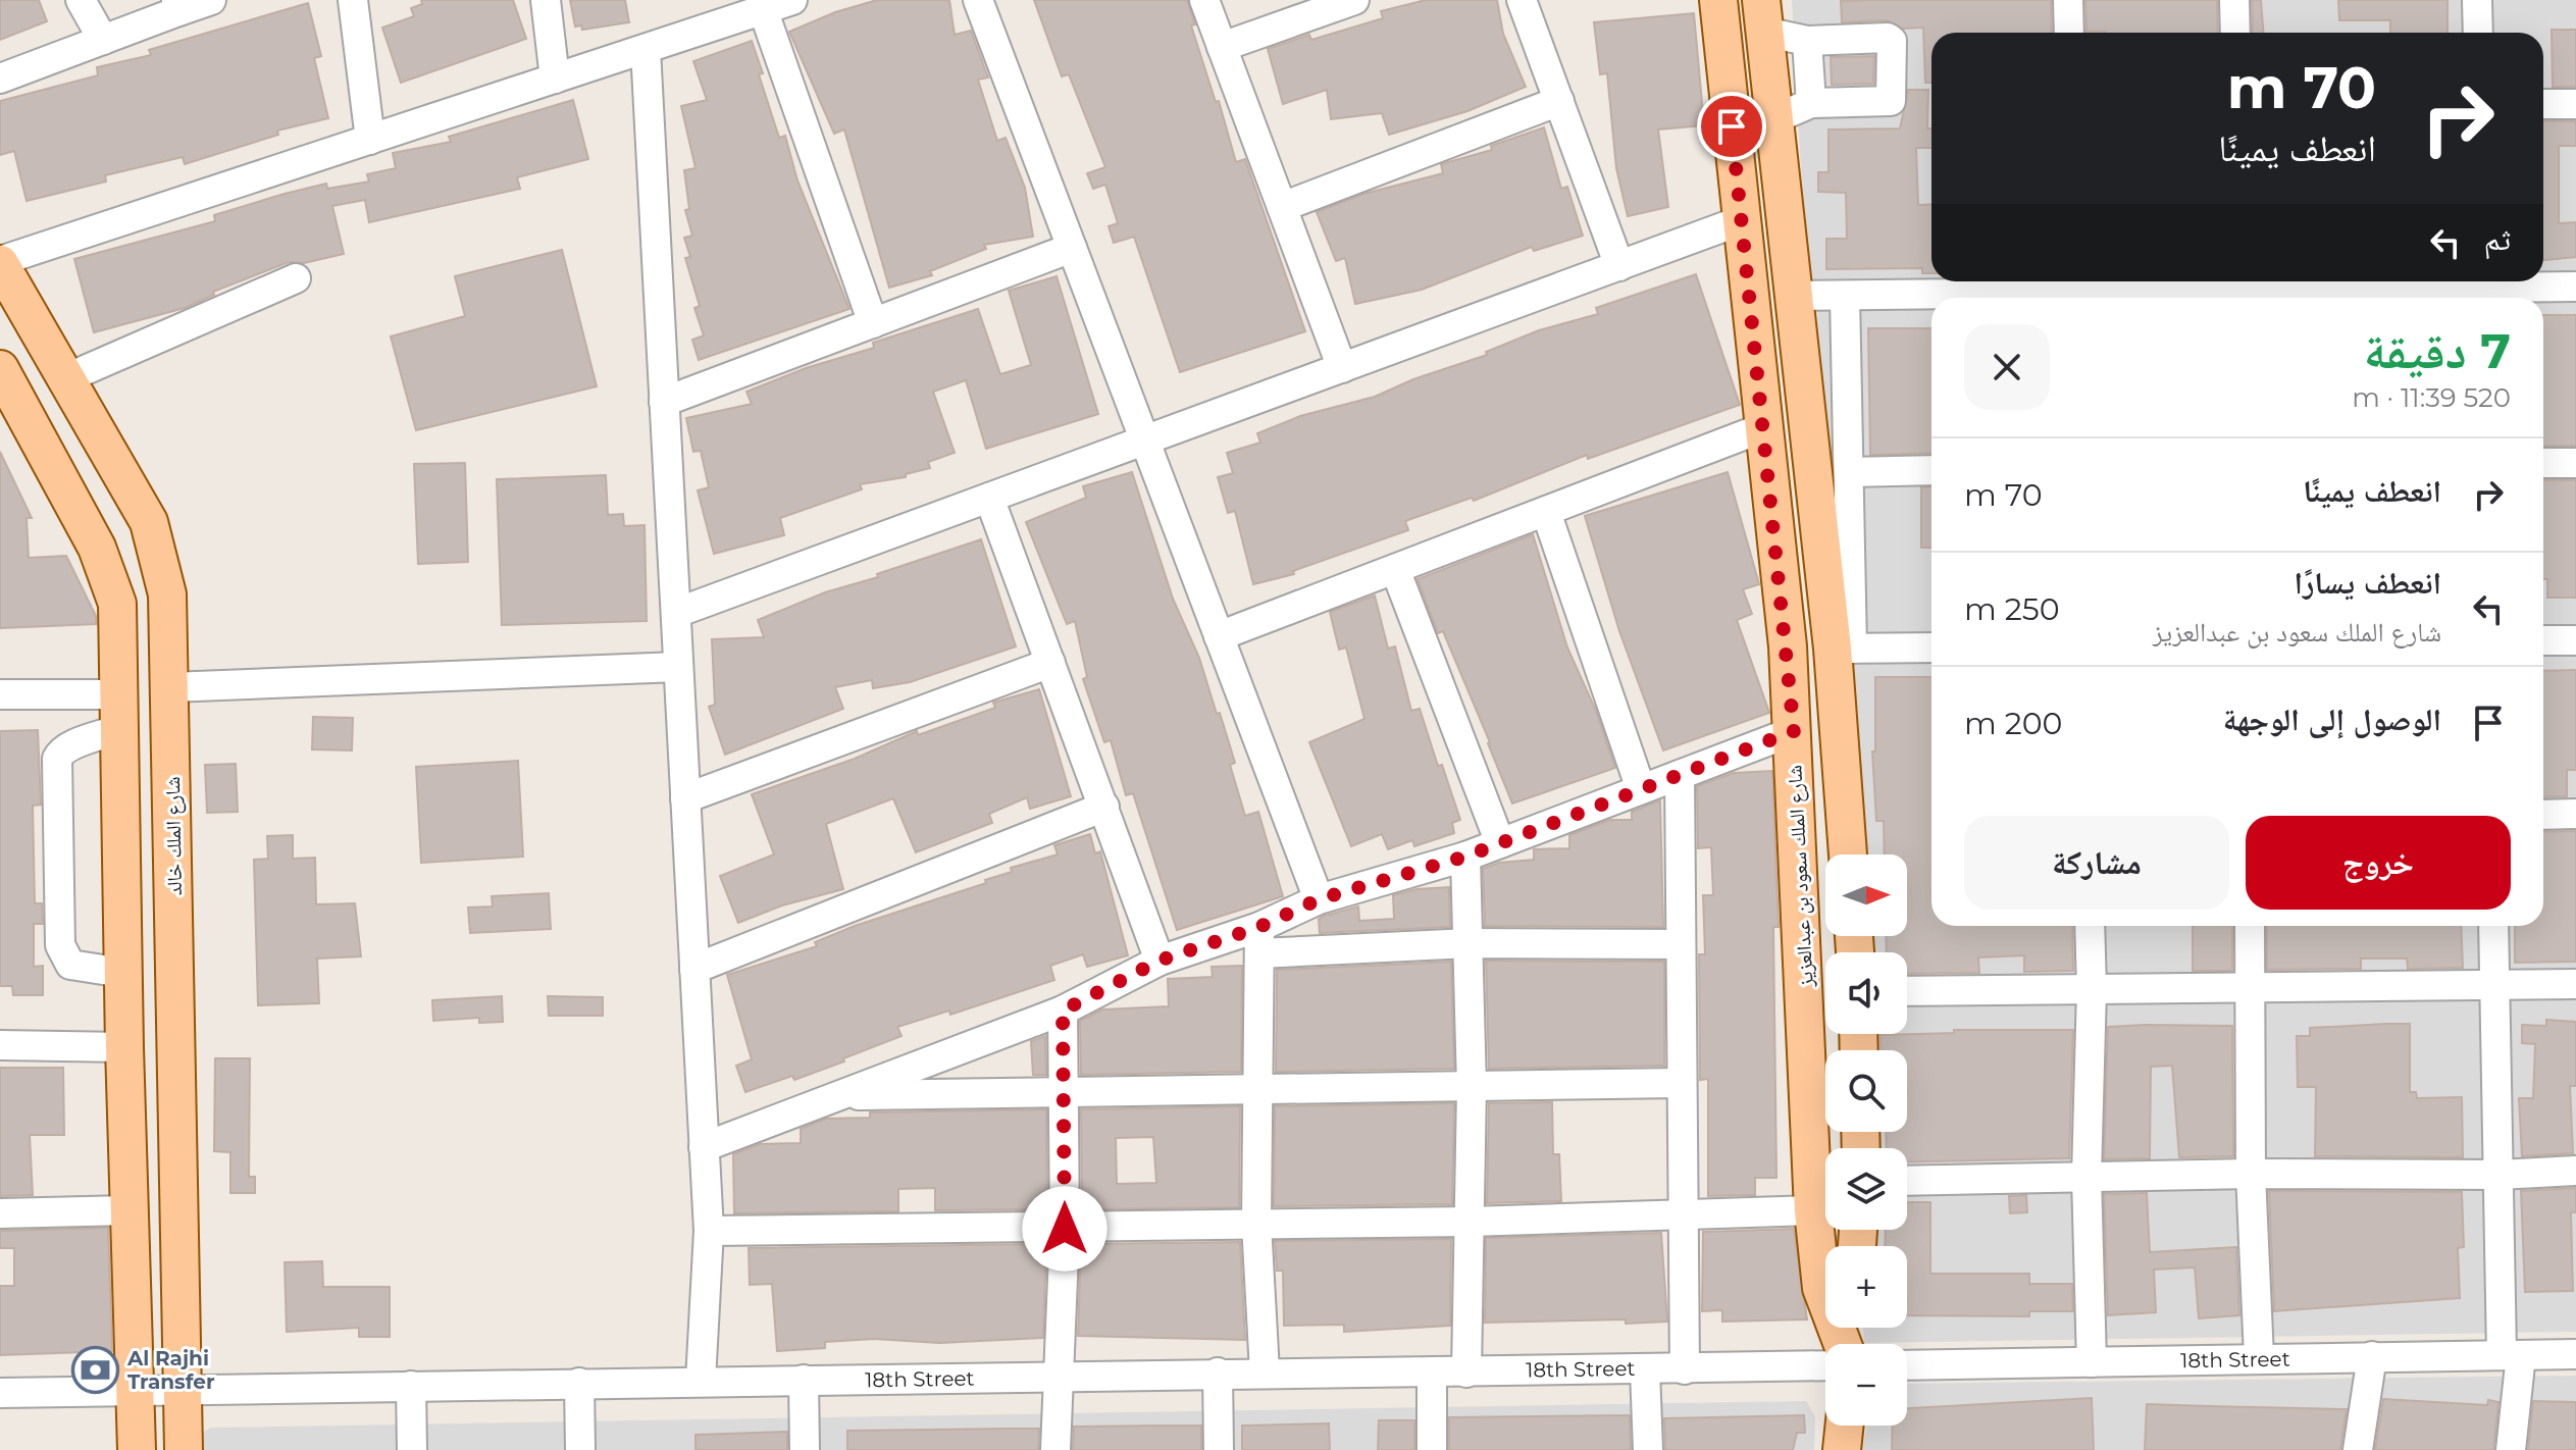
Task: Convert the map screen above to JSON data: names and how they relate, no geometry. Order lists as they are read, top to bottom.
{
  "streets": {
    "main road": ["شارع الملك خالد", "شارع الملك سعود بن عبدالعزيز"],
    "street": ["18th Street"]
  },
  "crossings": [
    ["شارع الملك خالد", "18th Street"]
  ],
  "places": {
    "bank": ["Al Rajhi Transfer"]
  },
  "north": "right",
  "page": {
    "turn": ["70 m", "انعطف يمينًا"],
    "then": "ثم",
    "heading": ["7 دقيقة", "520 m · 11:39"],
    "list": [
      {
        "name": "انعطف يمينًا",
        "value": "70 m"
      },
      {
        "name": "انعطف يسارًا",
        "note": "شارع الملك سعود بن عبدالعزيز",
        "value": "250 m"
      },
      {
        "name": "الوصول إلى الوجهة",
        "value": "200 m"
      }
    ],
    "buttons": ["خروج", "مشاركة"],
    "map_buttons": ["+", "−"]
  }
}
